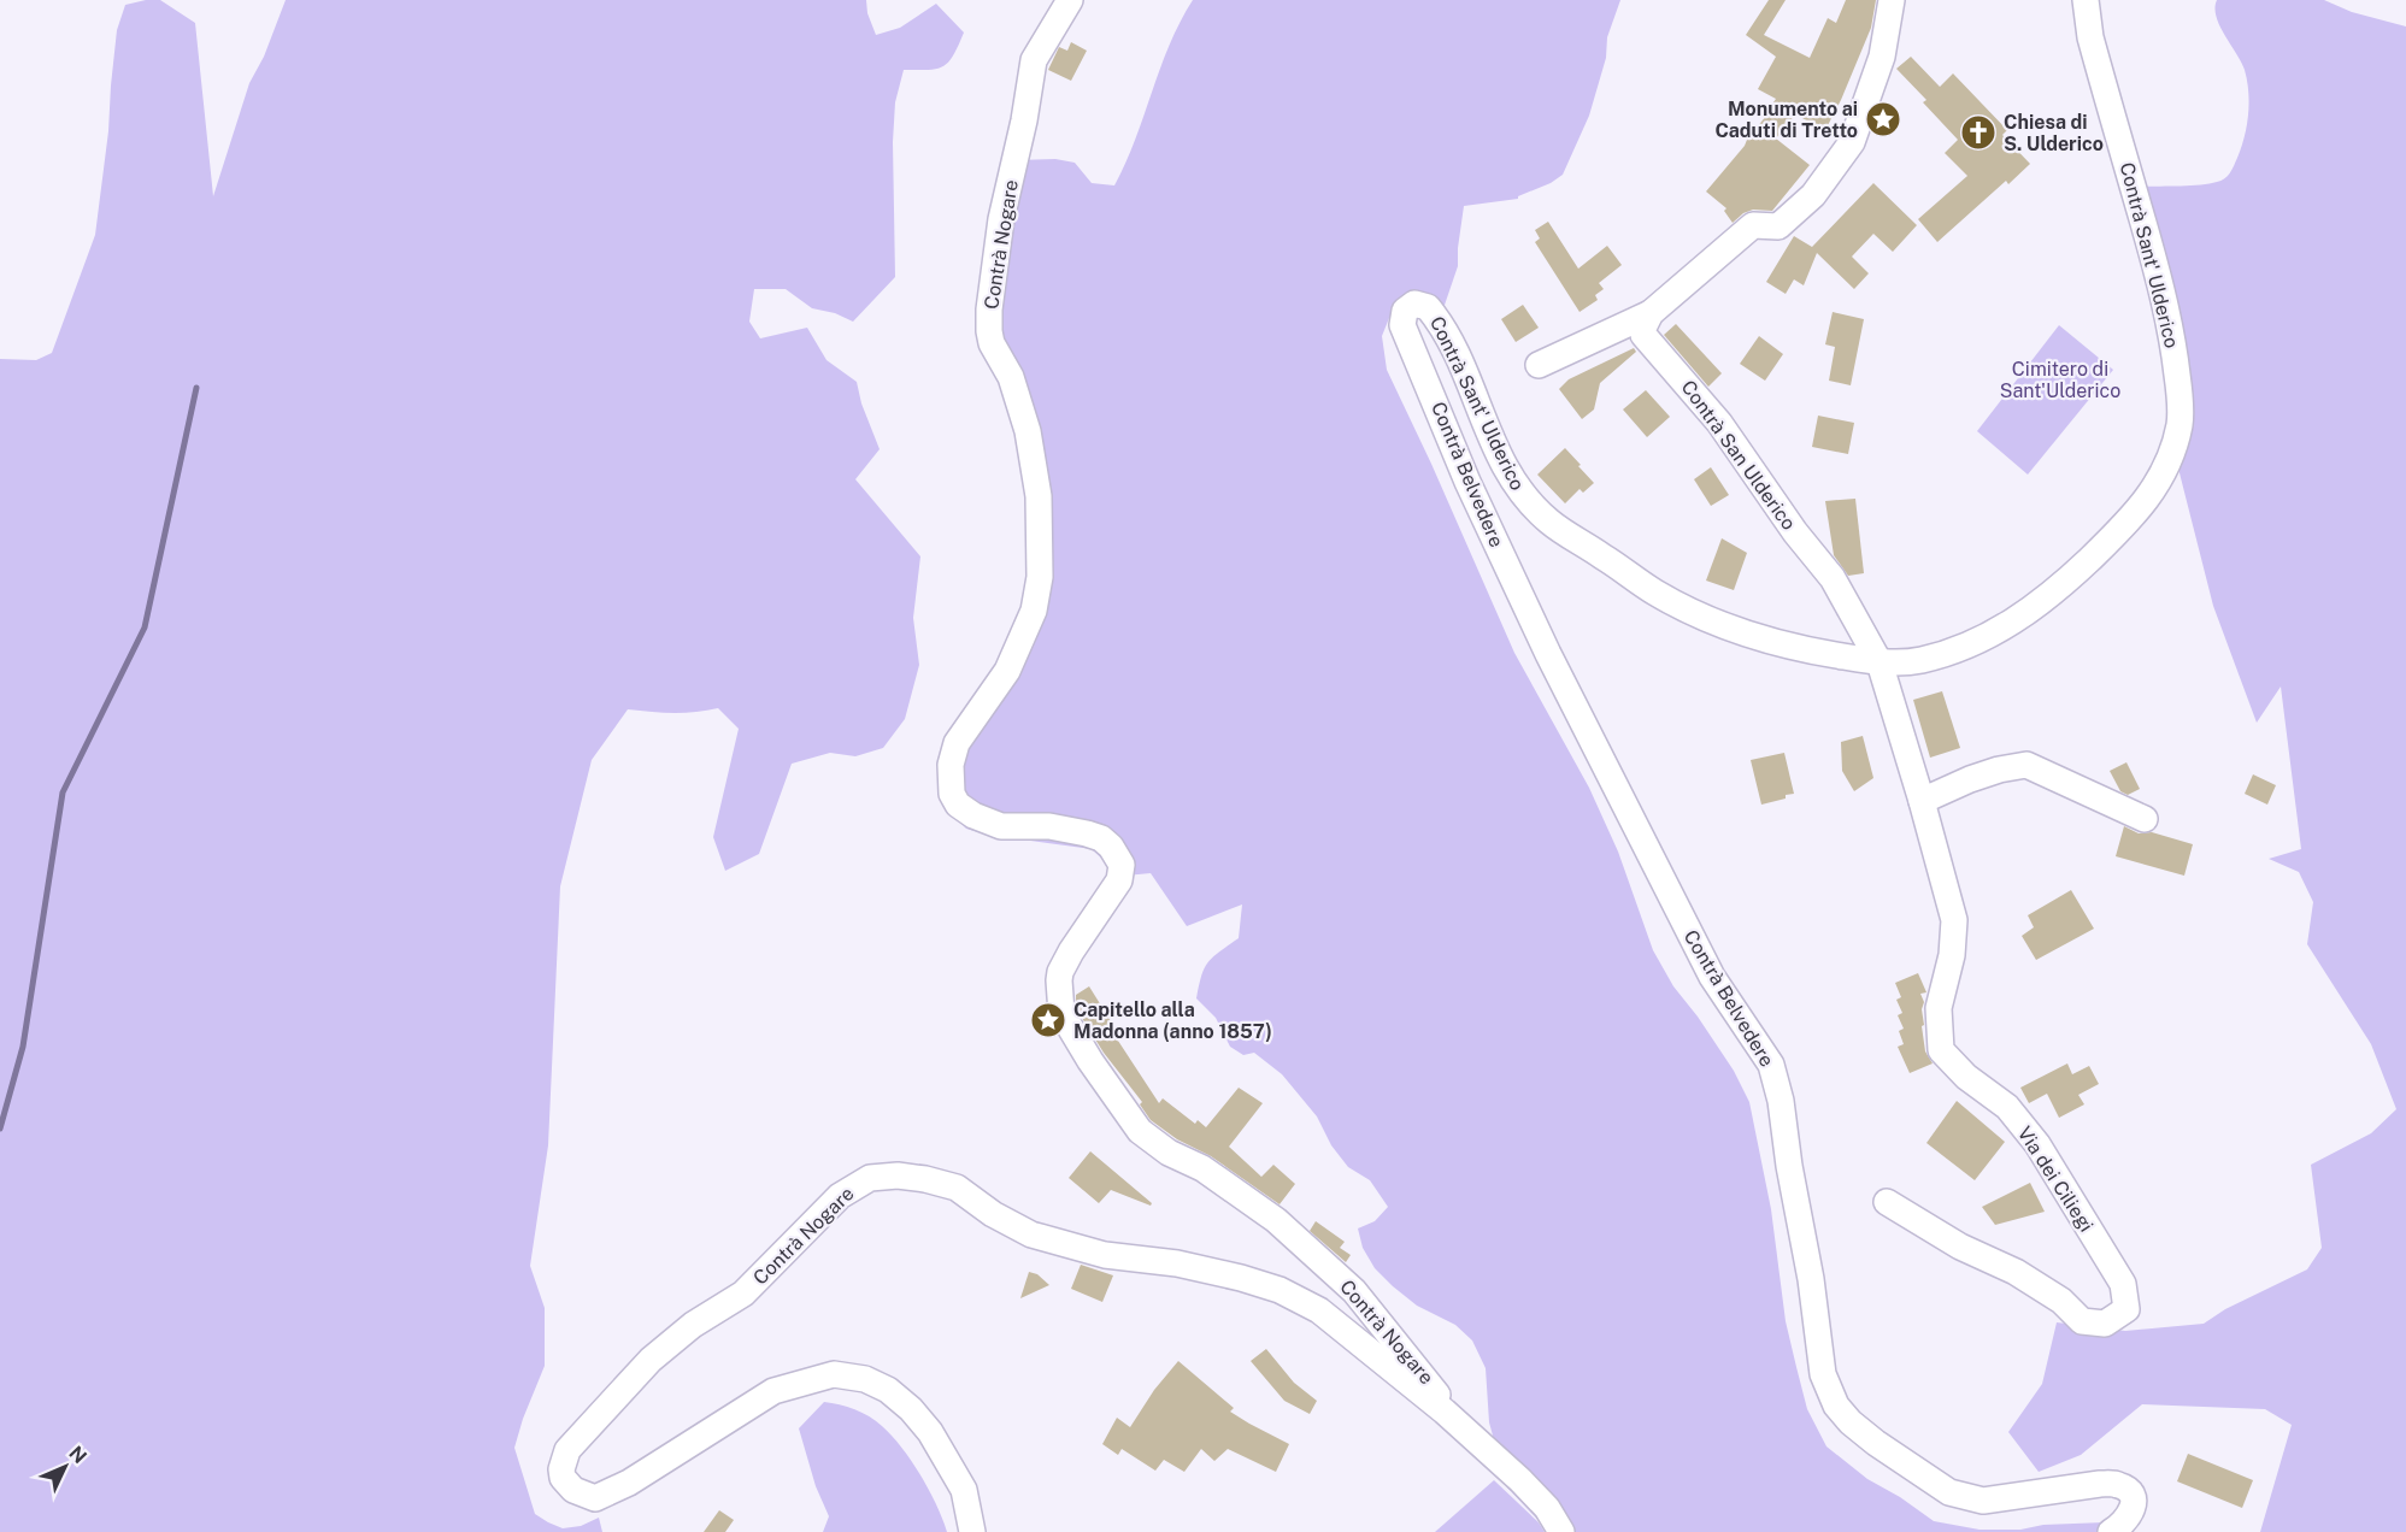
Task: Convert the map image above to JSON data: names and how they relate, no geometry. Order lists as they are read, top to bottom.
{
  "streets": {
    "street": [
      "Contrà Nogare",
      "Contrà Sant' Ulderico",
      "Contrà San Ulderico",
      "Contrà Belvedere",
      "Via dei Ciliegi"
    ]
  },
  "crossings": [
    ["Contrà Sant' Ulderico", "Contrà San Ulderico"],
    ["Contrà Sant' Ulderico", "Contrà Belvedere"],
    ["Contrà Sant' Ulderico", "Via dei Ciliegi"],
    ["Contrà San Ulderico", "Via dei Ciliegi"]
  ],
  "parks": ["Cimitero di Sant'Ulderico"],
  "places": {
    "place": ["Monumento ai Caduti di Tretto", "Capitello alla Madonna (anno 1857)"],
    "church": ["Chiesa di S. Ulderico"]
  },
  "north": "top right"
}
